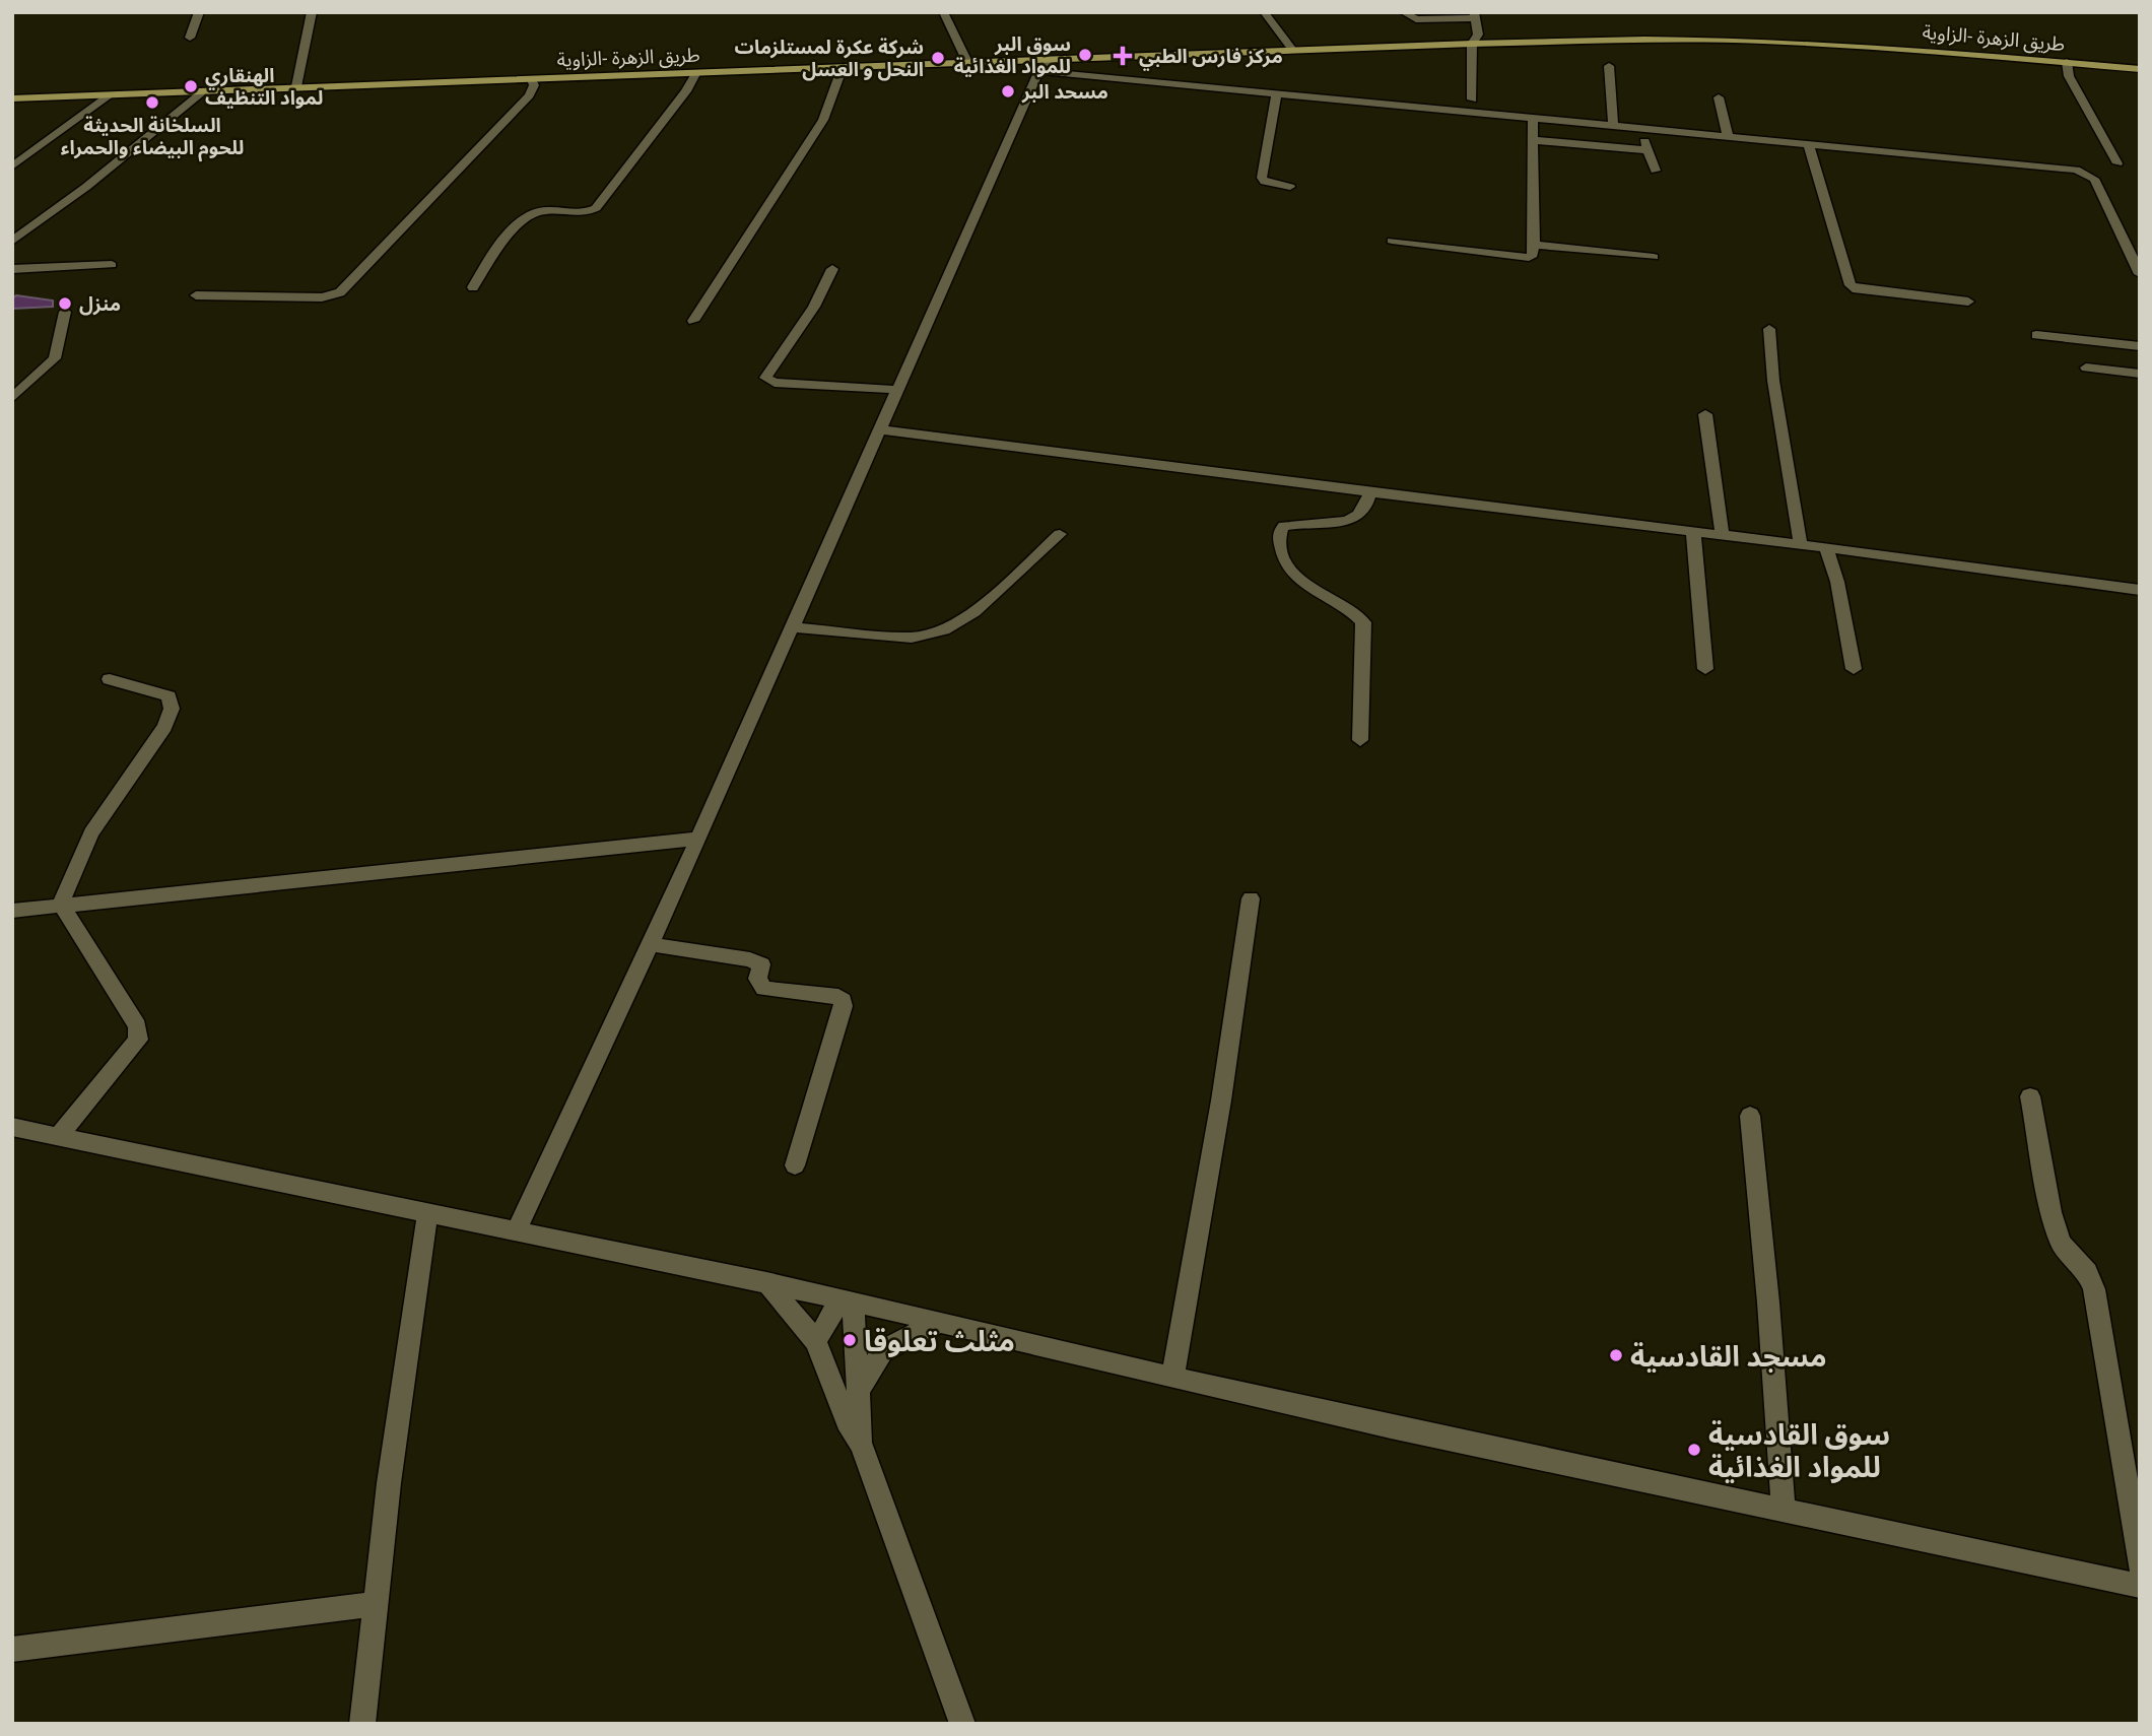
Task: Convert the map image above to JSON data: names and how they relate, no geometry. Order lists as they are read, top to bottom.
{
  "streets": {
    "main road": ["طريق الزهرة -الزاوية"]
  },
  "places": {
    "other": [
      "سوق البر للمواد الغذائية",
      "شركة عكرة لمستلزمات النحل و العسل",
      "الهنقاري لمواد التنظيف",
      "مسحد البر",
      "السلخانة الحديثة للحوم البيضاء والحمراء",
      "منزل",
      "مثلث تعلوقا",
      "مسجد القادسية",
      "سوق القادسية للمواد الغذائية"
    ],
    "health": ["مركز فارس الطبي"]
  }
}
